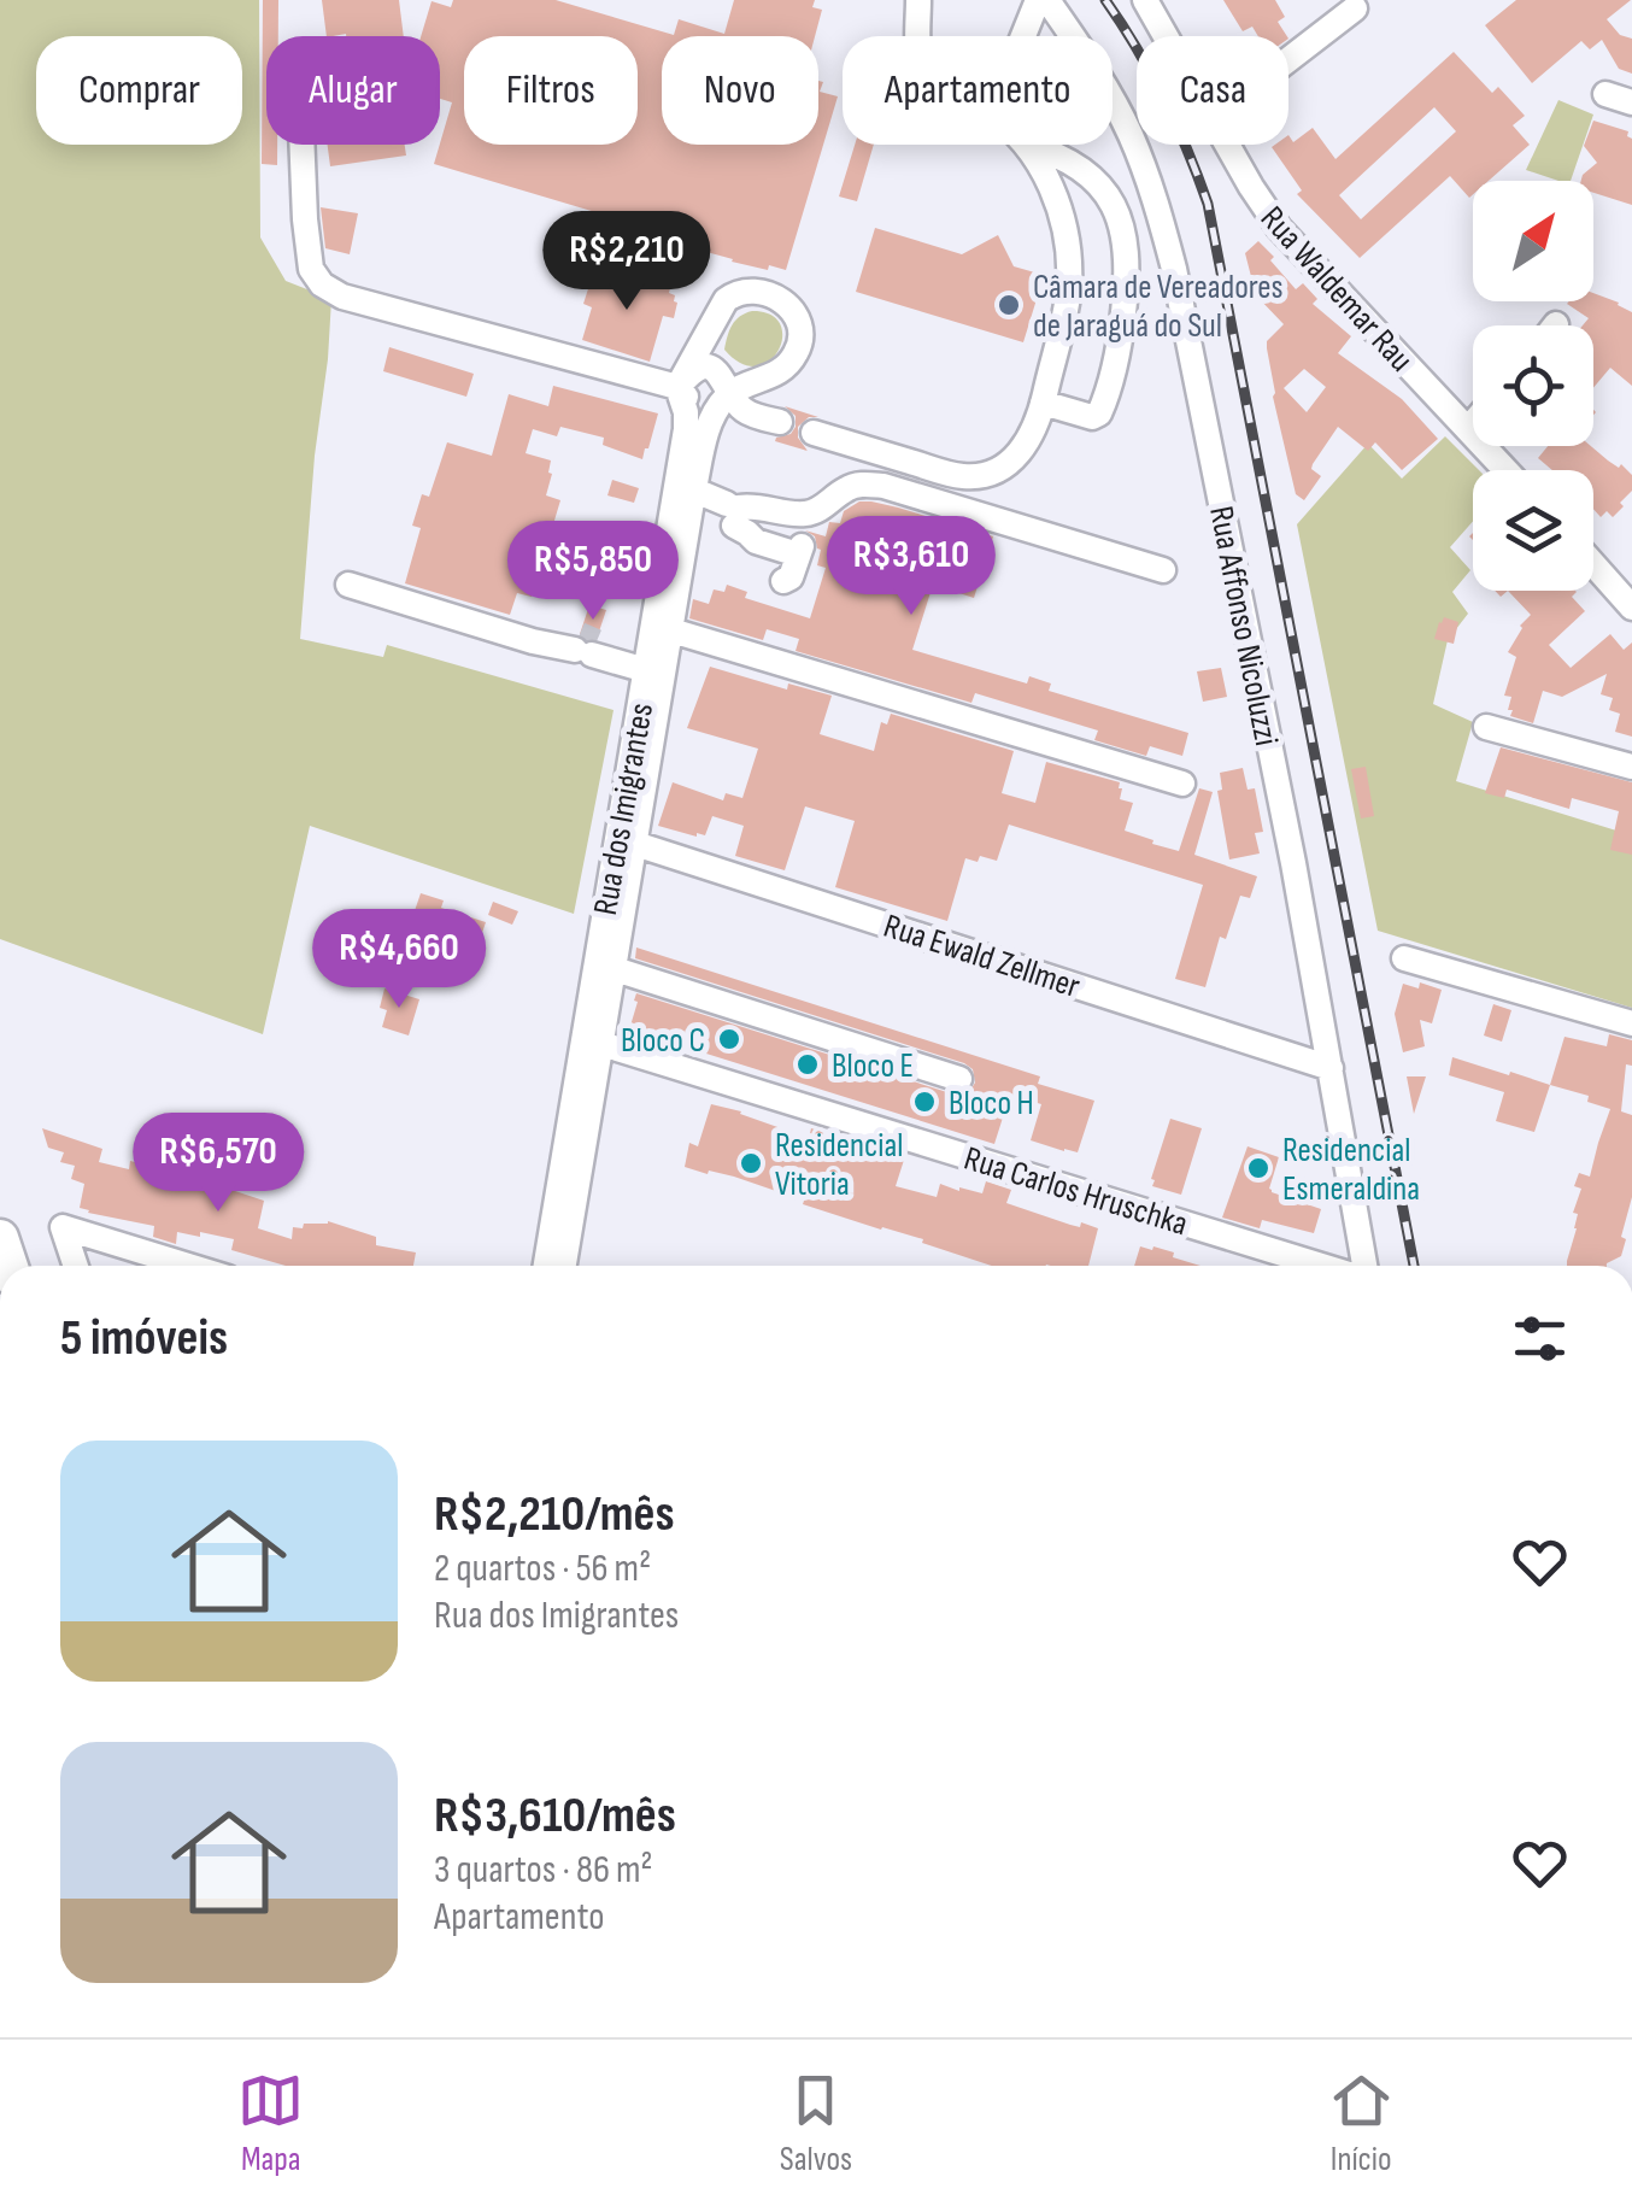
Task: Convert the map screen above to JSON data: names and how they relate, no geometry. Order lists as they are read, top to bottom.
{
  "streets": {
    "street": [
      "Rua Waldemar Rau",
      "Rua Affonso Nicoluzzi",
      "Rua dos Imigrantes",
      "Rua Ewald Zellmer",
      "Rua Carlos Hruschka"
    ]
  },
  "crossings": [
    ["Rua Affonso Nicoluzzi", "Rua Ewald Zellmer"],
    ["Rua dos Imigrantes", "Rua Ewald Zellmer"],
    ["Rua dos Imigrantes", "Rua Carlos Hruschka"]
  ],
  "places": [
    "Câmara de Vereadores de Jaraguá do Sul",
    "Bloco C",
    "Bloco E",
    "Bloco H",
    "Residencial Vitoria",
    "Residencial Esmeraldina"
  ],
  "north": "top right",
  "page": {
    "chip": [
      "Comprar",
      "Alugar",
      "Filtros",
      "Novo",
      "Apartamento",
      "Casa"
    ],
    "price": [
      "R$2,210",
      "R$3,610",
      "R$5,850",
      "R$4,660",
      "R$6,570"
    ],
    "heading": "5 imóveis",
    "list": [
      {
        "name": "R$2,210/mês",
        "note": "2 quartos · 56 m² · Rua dos Imigrantes"
      },
      {
        "name": "R$3,610/mês",
        "note": "3 quartos · 86 m² · Apartamento"
      }
    ],
    "tabs": ["Mapa", "Salvos", "Início"]
  }
}
